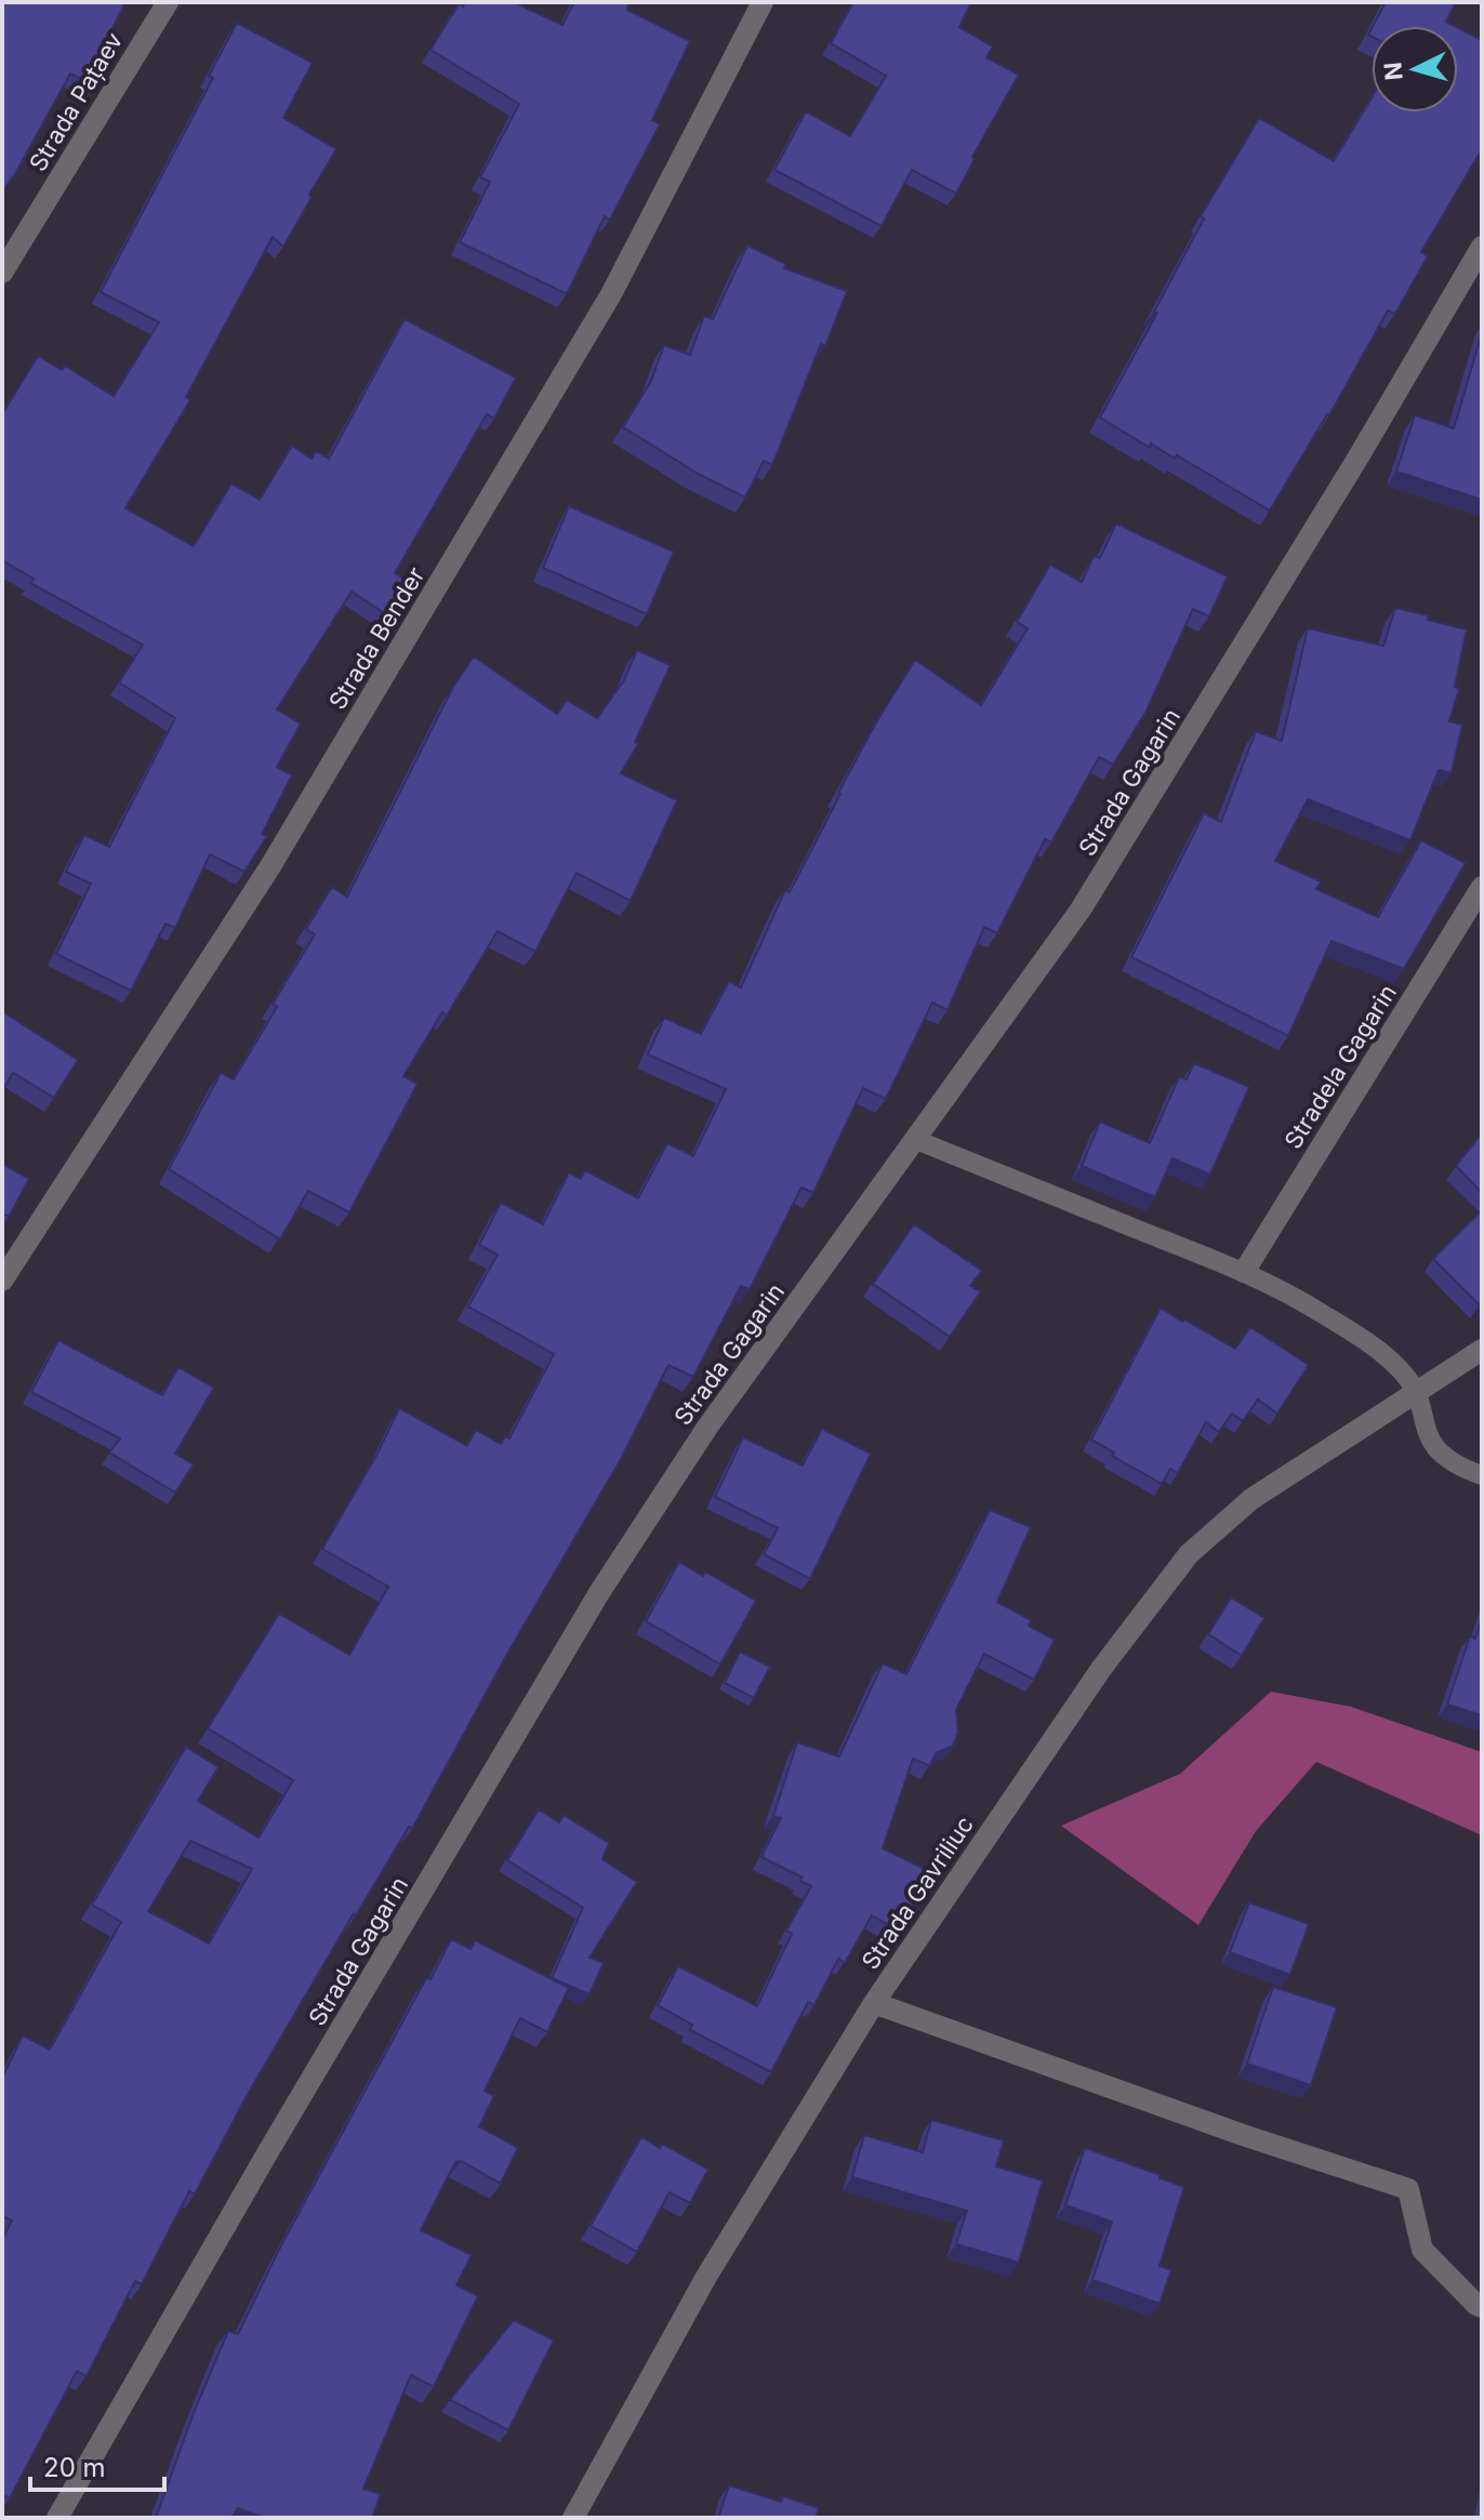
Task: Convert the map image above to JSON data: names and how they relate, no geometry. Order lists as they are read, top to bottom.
{
  "streets": {
    "street": [
      "Strada Pațaev",
      "Strada Bender",
      "Strada Gagarin",
      "Stradela Gagarin",
      "Strada Gavriliuc"
    ]
  },
  "scale_bar": "20 m",
  "north": "left"
}
